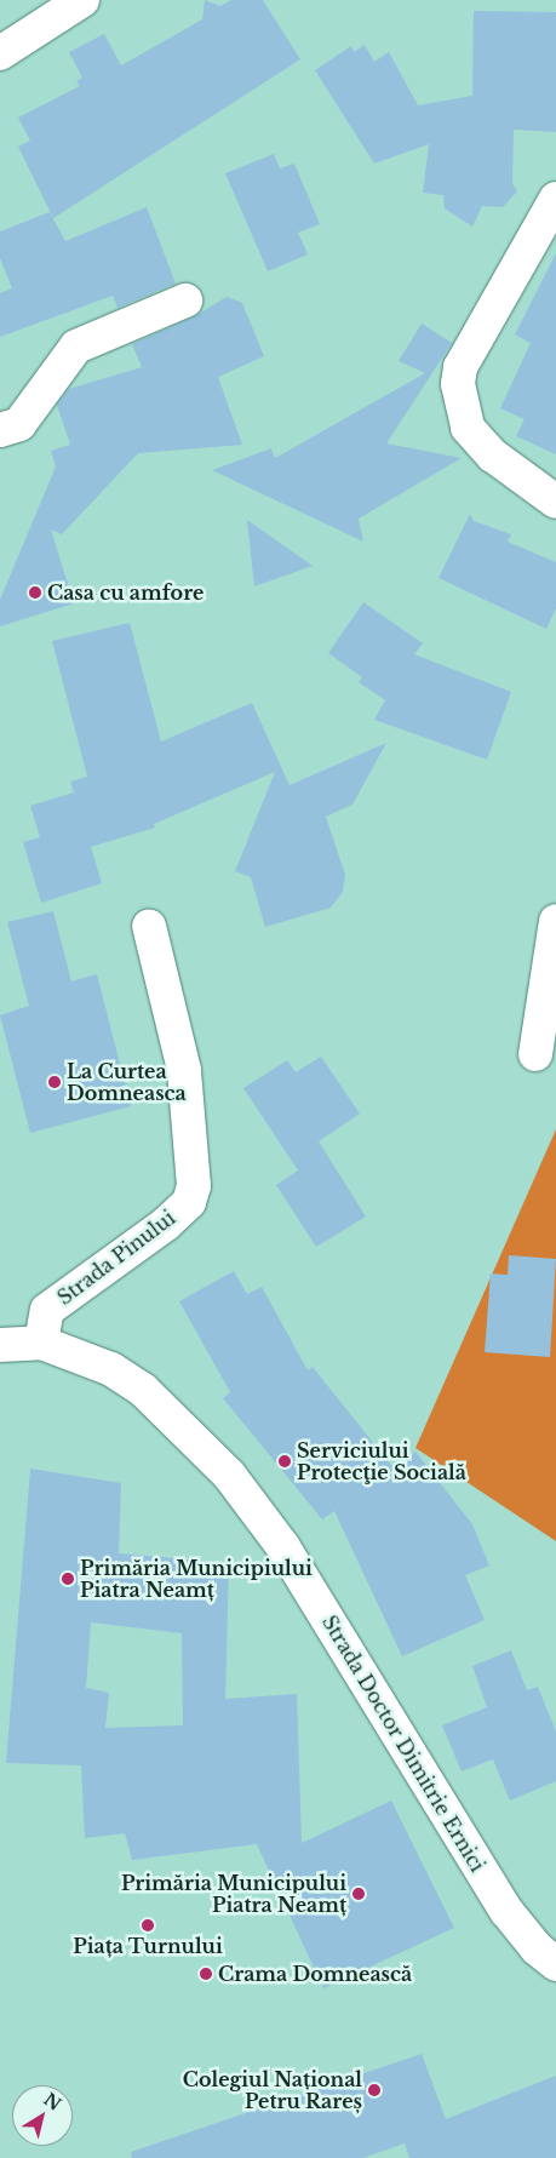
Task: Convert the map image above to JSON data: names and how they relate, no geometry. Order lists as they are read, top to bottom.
{
  "streets": {
    "street": ["Strada Pinului", "Strada Doctor Dimitrie Ernici"]
  },
  "crossings": [
    ["Strada Pinului", "Strada Doctor Dimitrie Ernici"]
  ],
  "places": [
    "Casa cu amfore",
    "La Curtea Domneasca",
    "Serviciului Protecţie Socială",
    "Primăria Municipiului Piatra Neamț",
    "Primăria Municipului Piatra Neamț",
    "Piața Turnului",
    "Crama Domnească",
    "Colegiul Național Petru Rareș"
  ],
  "north": "top right"
}
